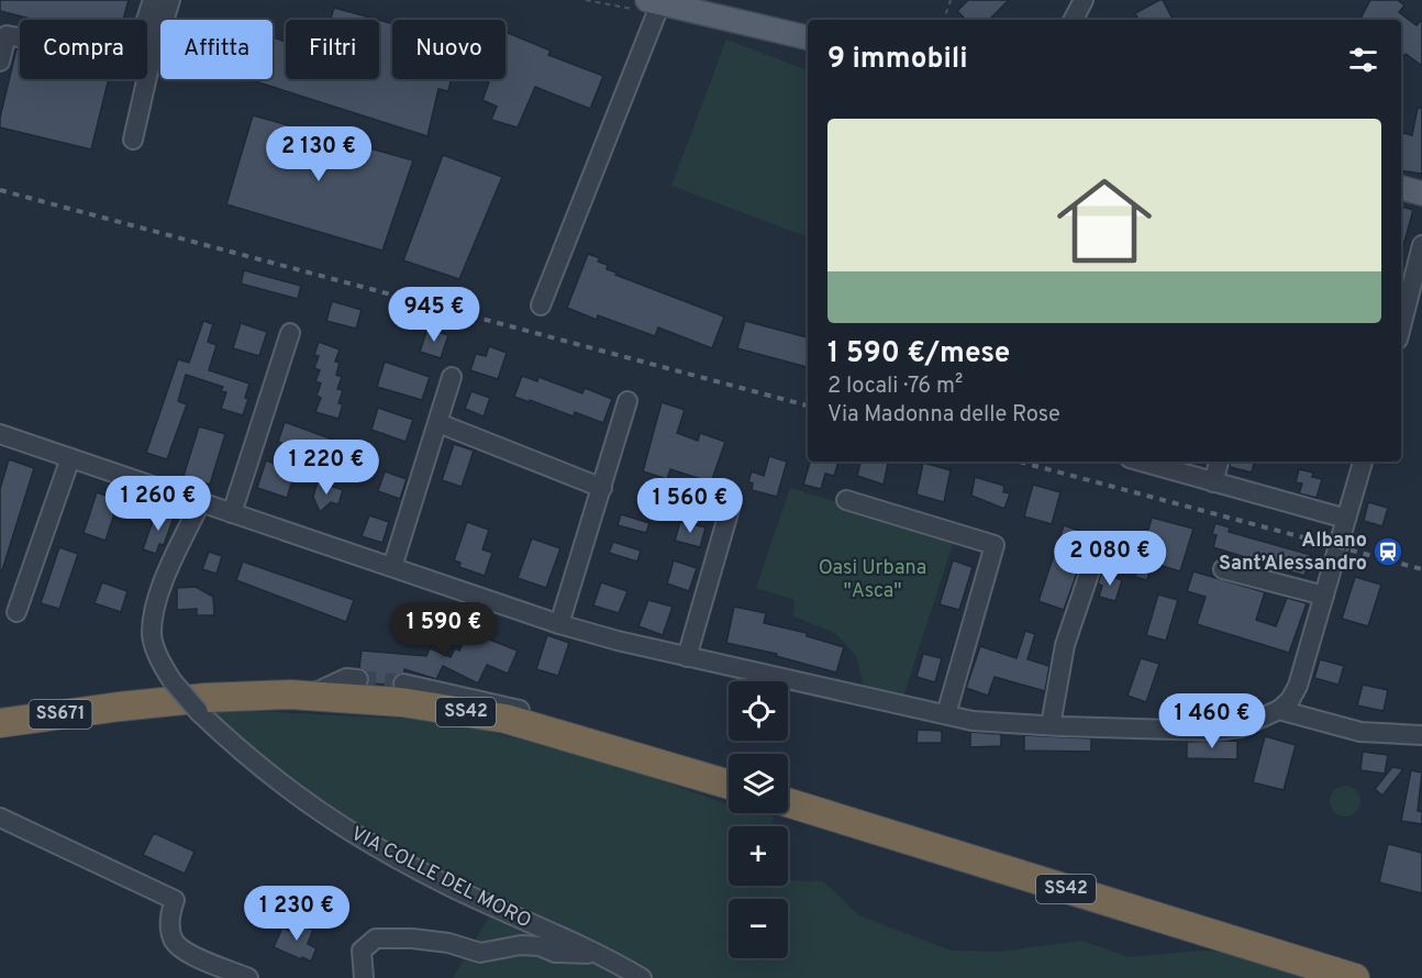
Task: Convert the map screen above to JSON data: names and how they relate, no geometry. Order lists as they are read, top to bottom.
{
  "streets": {
    "highway": ["SS42", "SS671"],
    "street": ["VIA COLLE DEL MORO"]
  },
  "crossings": [
    ["SS42", "SS671"]
  ],
  "parks": ["Oasi Urbana \"Asca\""],
  "places": {
    "station": ["Albano Sant’Alessandro"]
  },
  "page": {
    "chip": [
      "Compra",
      "Affitta",
      "Filtri",
      "Nuovo"
    ],
    "heading": "9 immobili",
    "list": [
      {
        "name": "1 590 €/mese",
        "note": "2 locali · 76 m² · Via Madonna delle Rose"
      }
    ],
    "price": [
      "2 130 €",
      "945 €",
      "1 220 €",
      "1 260 €",
      "1 560 €",
      "2 080 €",
      "1 590 €",
      "1 460 €",
      "1 230 €"
    ],
    "map_buttons": ["+", "−"]
  }
}
